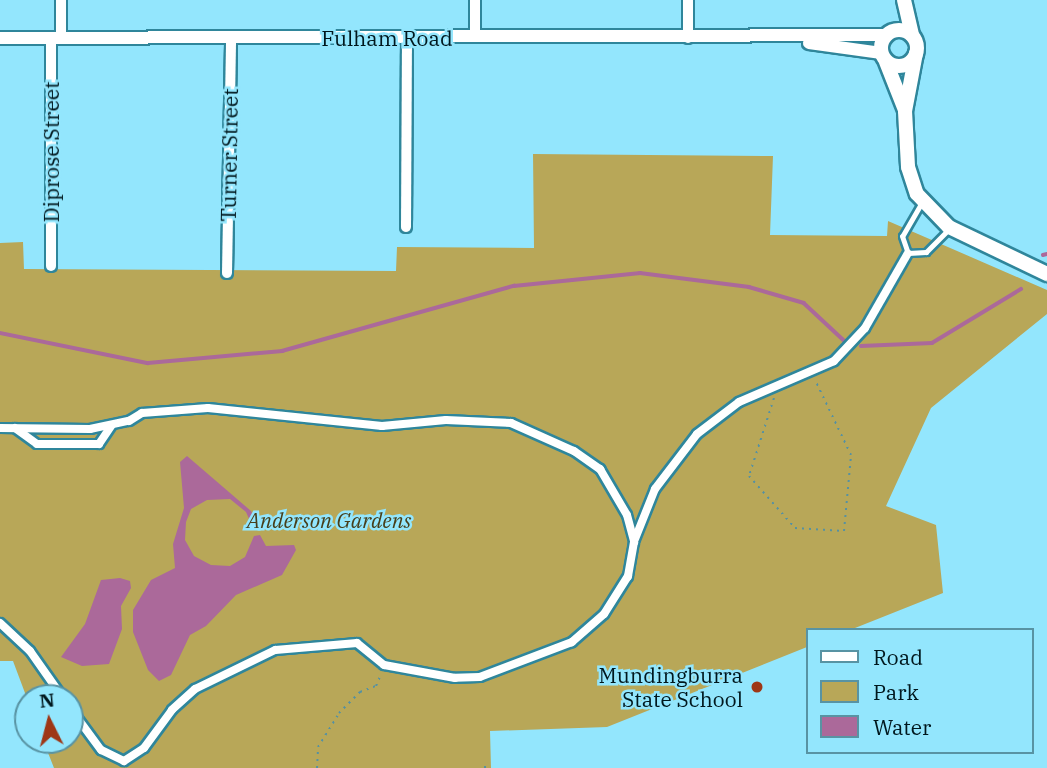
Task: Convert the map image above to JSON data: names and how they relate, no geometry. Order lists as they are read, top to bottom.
{
  "streets": {
    "street": ["Fulham Road", "Diprose Street", "Turner Street"]
  },
  "crossings": [
    ["Fulham Road", "Diprose Street"],
    ["Fulham Road", "Turner Street"]
  ],
  "parks": ["Anderson Gardens"],
  "places": ["Mundingburra State School"],
  "legend": ["Road", "Park", "Water"],
  "north": "top"
}
